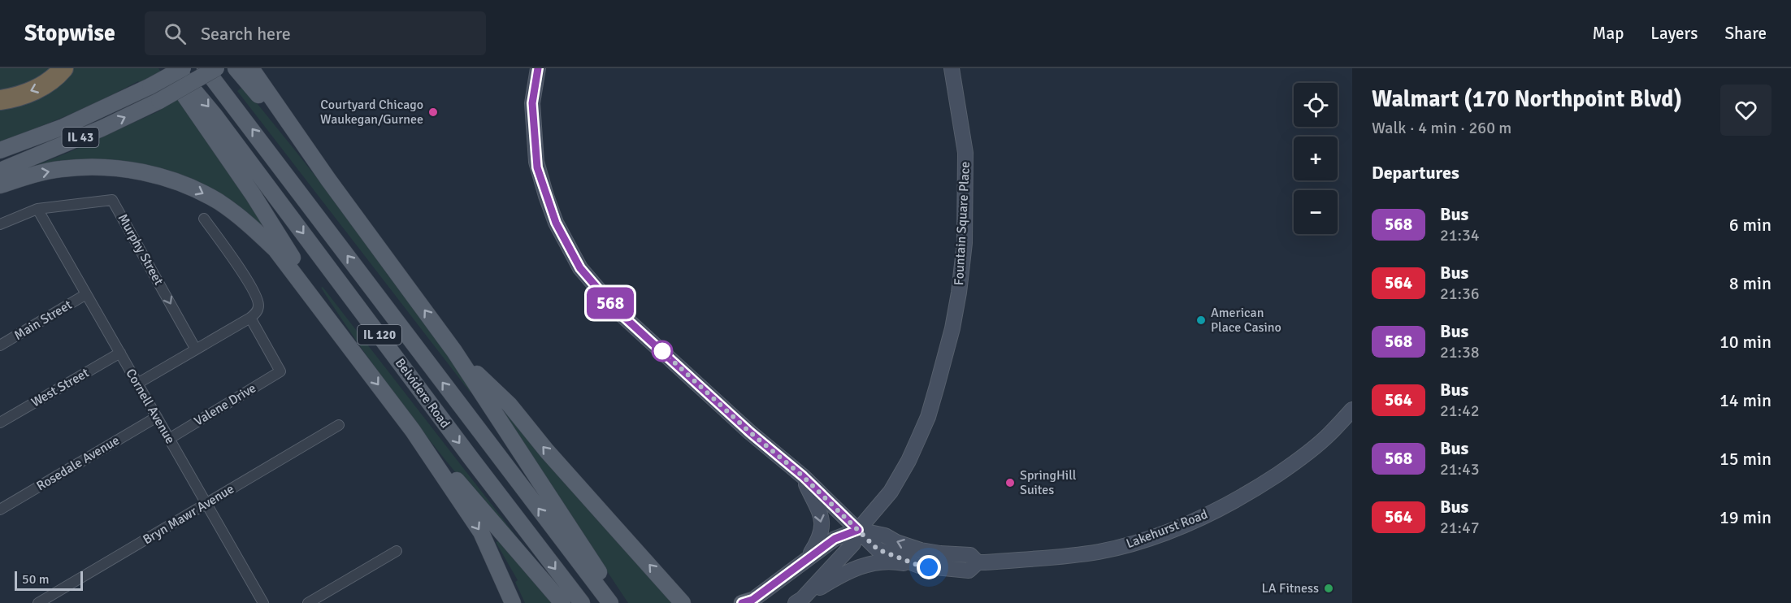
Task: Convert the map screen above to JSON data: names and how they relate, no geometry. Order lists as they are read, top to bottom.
{
  "streets": {
    "main road": ["IL 43", "IL 120", "Belvidere Road"],
    "street": [
      "Fountain Square Place",
      "Murphy Street",
      "Main Street",
      "West Street",
      "Valene Drive",
      "Cornell Avenue",
      "Rosedale Avenue",
      "Bryn Mawr Avenue",
      "Lakehurst Road"
    ]
  },
  "crossings": [
    ["Fountain Square Place", "Lakehurst Road"],
    ["Murphy Street", "Cornell Avenue"],
    ["Main Street", "Cornell Avenue"],
    ["West Street", "Cornell Avenue"],
    ["Valene Drive", "Cornell Avenue"],
    ["Cornell Avenue", "Rosedale Avenue"],
    ["Cornell Avenue", "Bryn Mawr Avenue"]
  ],
  "one_way": ["Murphy Street"],
  "places": [
    "Courtyard Chicago Waukegan/Gurnee",
    "American Place Casino",
    "SpringHill Suites",
    "LA Fitness"
  ],
  "lines": ["bus line 568"],
  "scale_bar": "50 m",
  "page": {
    "header": "Stopwise",
    "search": "Search here",
    "nav": ["Map", "Layers", "Share"],
    "on_map": "568",
    "heading": [
      ["Walmart (170 Northpoint Blvd)", "Walk · 4 min · 260 m"],
      "Departures"
    ],
    "map_buttons": ["+", "−"],
    "list": [
      {
        "mark": "568",
        "name": "Bus",
        "note": "21:34",
        "value": "6 min"
      },
      {
        "mark": "564",
        "name": "Bus",
        "note": "21:36",
        "value": "8 min"
      },
      {
        "mark": "568",
        "name": "Bus",
        "note": "21:38",
        "value": "10 min"
      },
      {
        "mark": "564",
        "name": "Bus",
        "note": "21:42",
        "value": "14 min"
      },
      {
        "mark": "568",
        "name": "Bus",
        "note": "21:43",
        "value": "15 min"
      },
      {
        "mark": "564",
        "name": "Bus",
        "note": "21:47",
        "value": "19 min"
      }
    ],
    "scale": "50 m"
  }
}
